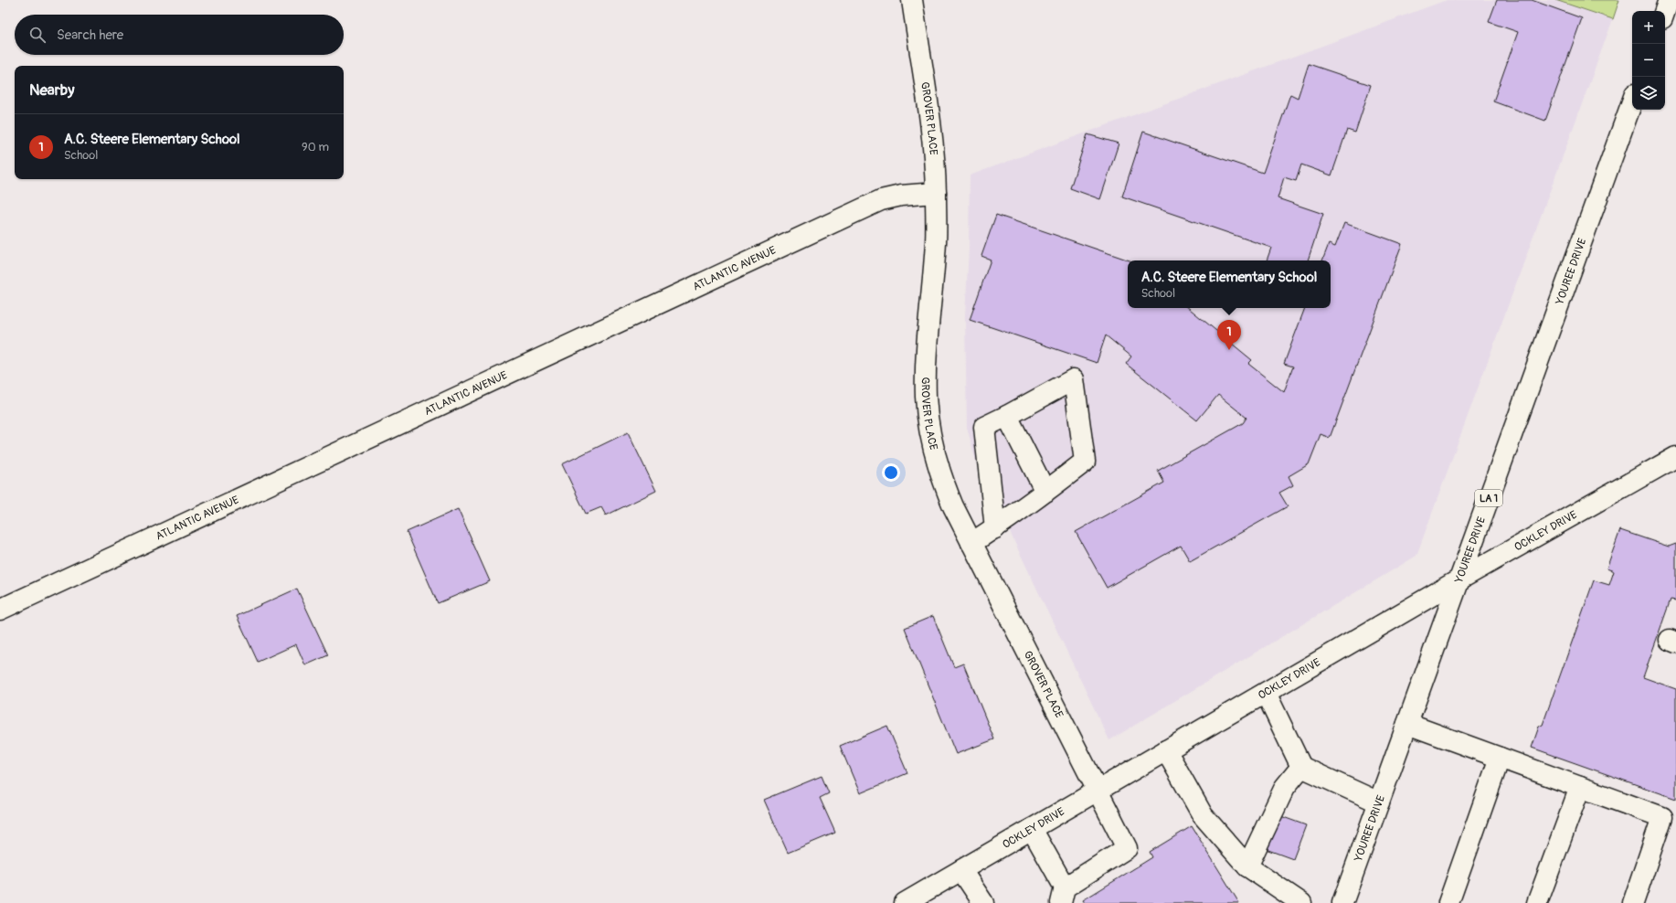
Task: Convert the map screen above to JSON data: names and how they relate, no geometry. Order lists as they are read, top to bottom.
{
  "streets": {
    "street": [
      "GROVER PLACE",
      "ATLANTIC AVENUE",
      "YOUREE DRIVE",
      "LA 1",
      "OCKLEY DRIVE"
    ]
  },
  "crossings": [
    ["GROVER PLACE", "ATLANTIC AVENUE"],
    ["GROVER PLACE", "OCKLEY DRIVE"],
    ["YOUREE DRIVE", "OCKLEY DRIVE"]
  ],
  "page": {
    "map_buttons": ["+", "−"],
    "search": "Search here",
    "heading": "Nearby",
    "list": [
      {
        "mark": "1",
        "name": "A.C. Steere Elementary School",
        "note": "School",
        "value": "90 m"
      }
    ],
    "popup": ["A.C. Steere Elementary School", "School"],
    "pins": "1"
  }
}
